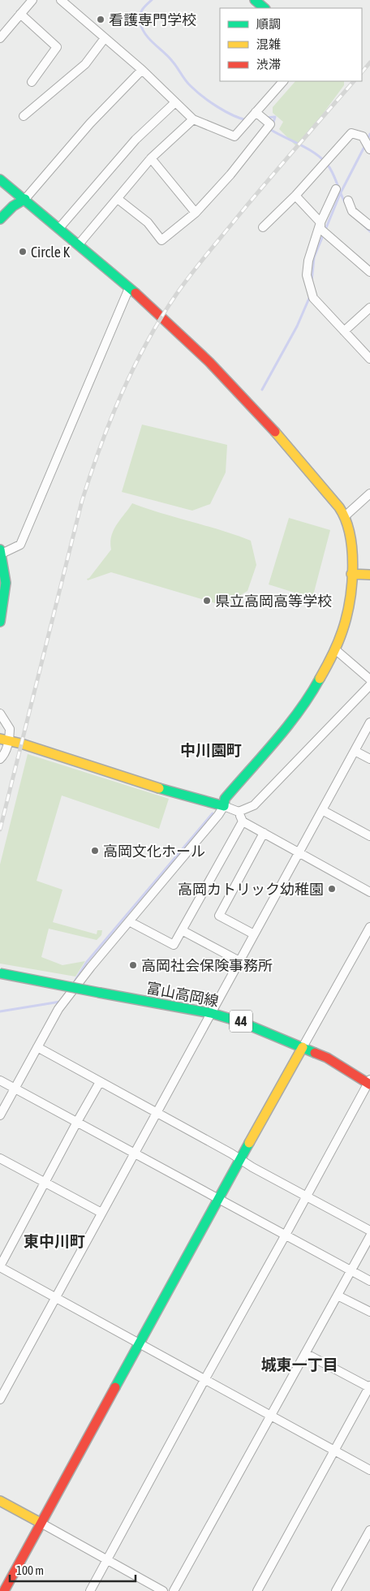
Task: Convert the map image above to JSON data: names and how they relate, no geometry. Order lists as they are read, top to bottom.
{
  "streets": {
    "street": ["富山高岡線", "44"]
  },
  "districts": ["中川園町", "東中川町", "城東一丁目"],
  "places": [
    "看護専門学校",
    "Circle K",
    "県立高岡高等学校",
    "高岡文化ホール",
    "高岡カトリック幼稚園",
    "高岡社会保険事務所"
  ],
  "legend": ["順調", "混雑", "渋滞"],
  "scale_bar": "100 m"
}
